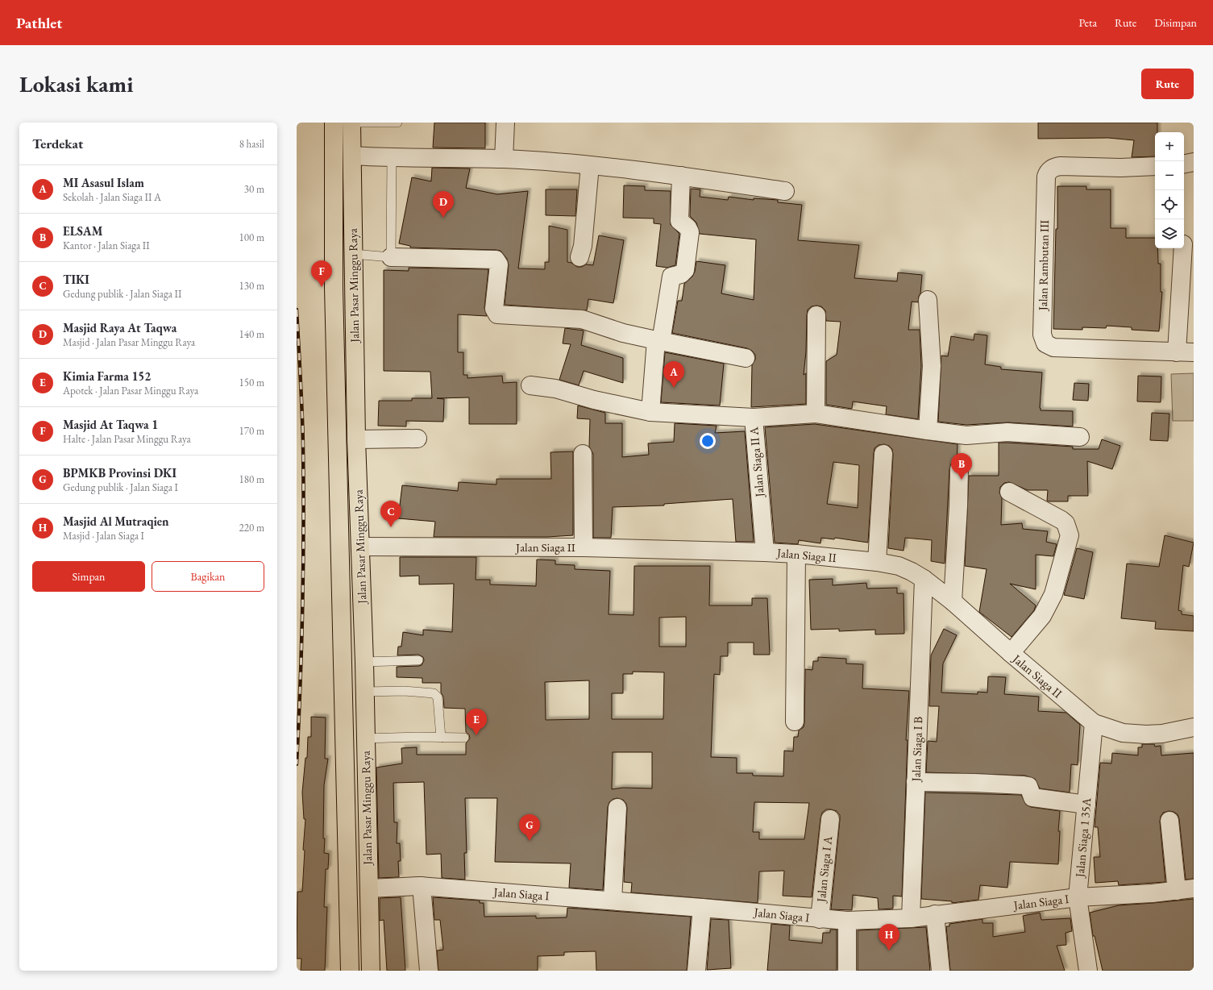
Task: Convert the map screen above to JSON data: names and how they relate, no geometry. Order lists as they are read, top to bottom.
{
  "streets": {
    "main road": ["Jalan Pasar Minggu Raya"],
    "street": [
      "Jalan Rambutan III",
      "Jalan Siaga II A",
      "Jalan Siaga II",
      "Jalan Siaga I B",
      "Jalan Siaga 1 35A",
      "Jalan Siaga I A",
      "Jalan Siaga I"
    ]
  },
  "crossings": [
    ["Jalan Pasar Minggu Raya", "Jalan Siaga II"],
    ["Jalan Pasar Minggu Raya", "Jalan Siaga I"],
    ["Jalan Siaga II A", "Jalan Siaga II"],
    ["Jalan Siaga II", "Jalan Siaga I B"],
    ["Jalan Siaga II", "Jalan Siaga 1 35A"],
    ["Jalan Siaga I B", "Jalan Siaga I"],
    ["Jalan Siaga 1 35A", "Jalan Siaga I"],
    ["Jalan Siaga I A", "Jalan Siaga I"]
  ],
  "page": {
    "header": "Pathlet",
    "nav": ["Peta", "Rute", "Disimpan"],
    "buttons": [
      "Rute",
      ["Simpan", "Bagikan"]
    ],
    "title": "Lokasi kami",
    "heading": ["Terdekat", "8 hasil"],
    "map_buttons": ["+", "−"],
    "list": [
      {
        "mark": "A",
        "name": "MI Asasul Islam",
        "note": "Sekolah · Jalan Siaga II A",
        "value": "30 m"
      },
      {
        "mark": "B",
        "name": "ELSAM",
        "note": "Kantor · Jalan Siaga II",
        "value": "100 m"
      },
      {
        "mark": "C",
        "name": "TIKI",
        "note": "Gedung publik · Jalan Siaga II",
        "value": "130 m"
      },
      {
        "mark": "D",
        "name": "Masjid Raya At Taqwa",
        "note": "Masjid · Jalan Pasar Minggu Raya",
        "value": "140 m"
      },
      {
        "mark": "E",
        "name": "Kimia Farma 152",
        "note": "Apotek · Jalan Pasar Minggu Raya",
        "value": "150 m"
      },
      {
        "mark": "F",
        "name": "Masjid At Taqwa 1",
        "note": "Halte · Jalan Pasar Minggu Raya",
        "value": "170 m"
      },
      {
        "mark": "G",
        "name": "BPMKB Provinsi DKI",
        "note": "Gedung publik · Jalan Siaga I",
        "value": "180 m"
      },
      {
        "mark": "H",
        "name": "Masjid Al Mutraqien",
        "note": "Masjid · Jalan Siaga I",
        "value": "220 m"
      }
    ],
    "pins": [
      "D",
      "F",
      "A",
      "B",
      "C",
      "E",
      "G",
      "H"
    ]
  }
}
